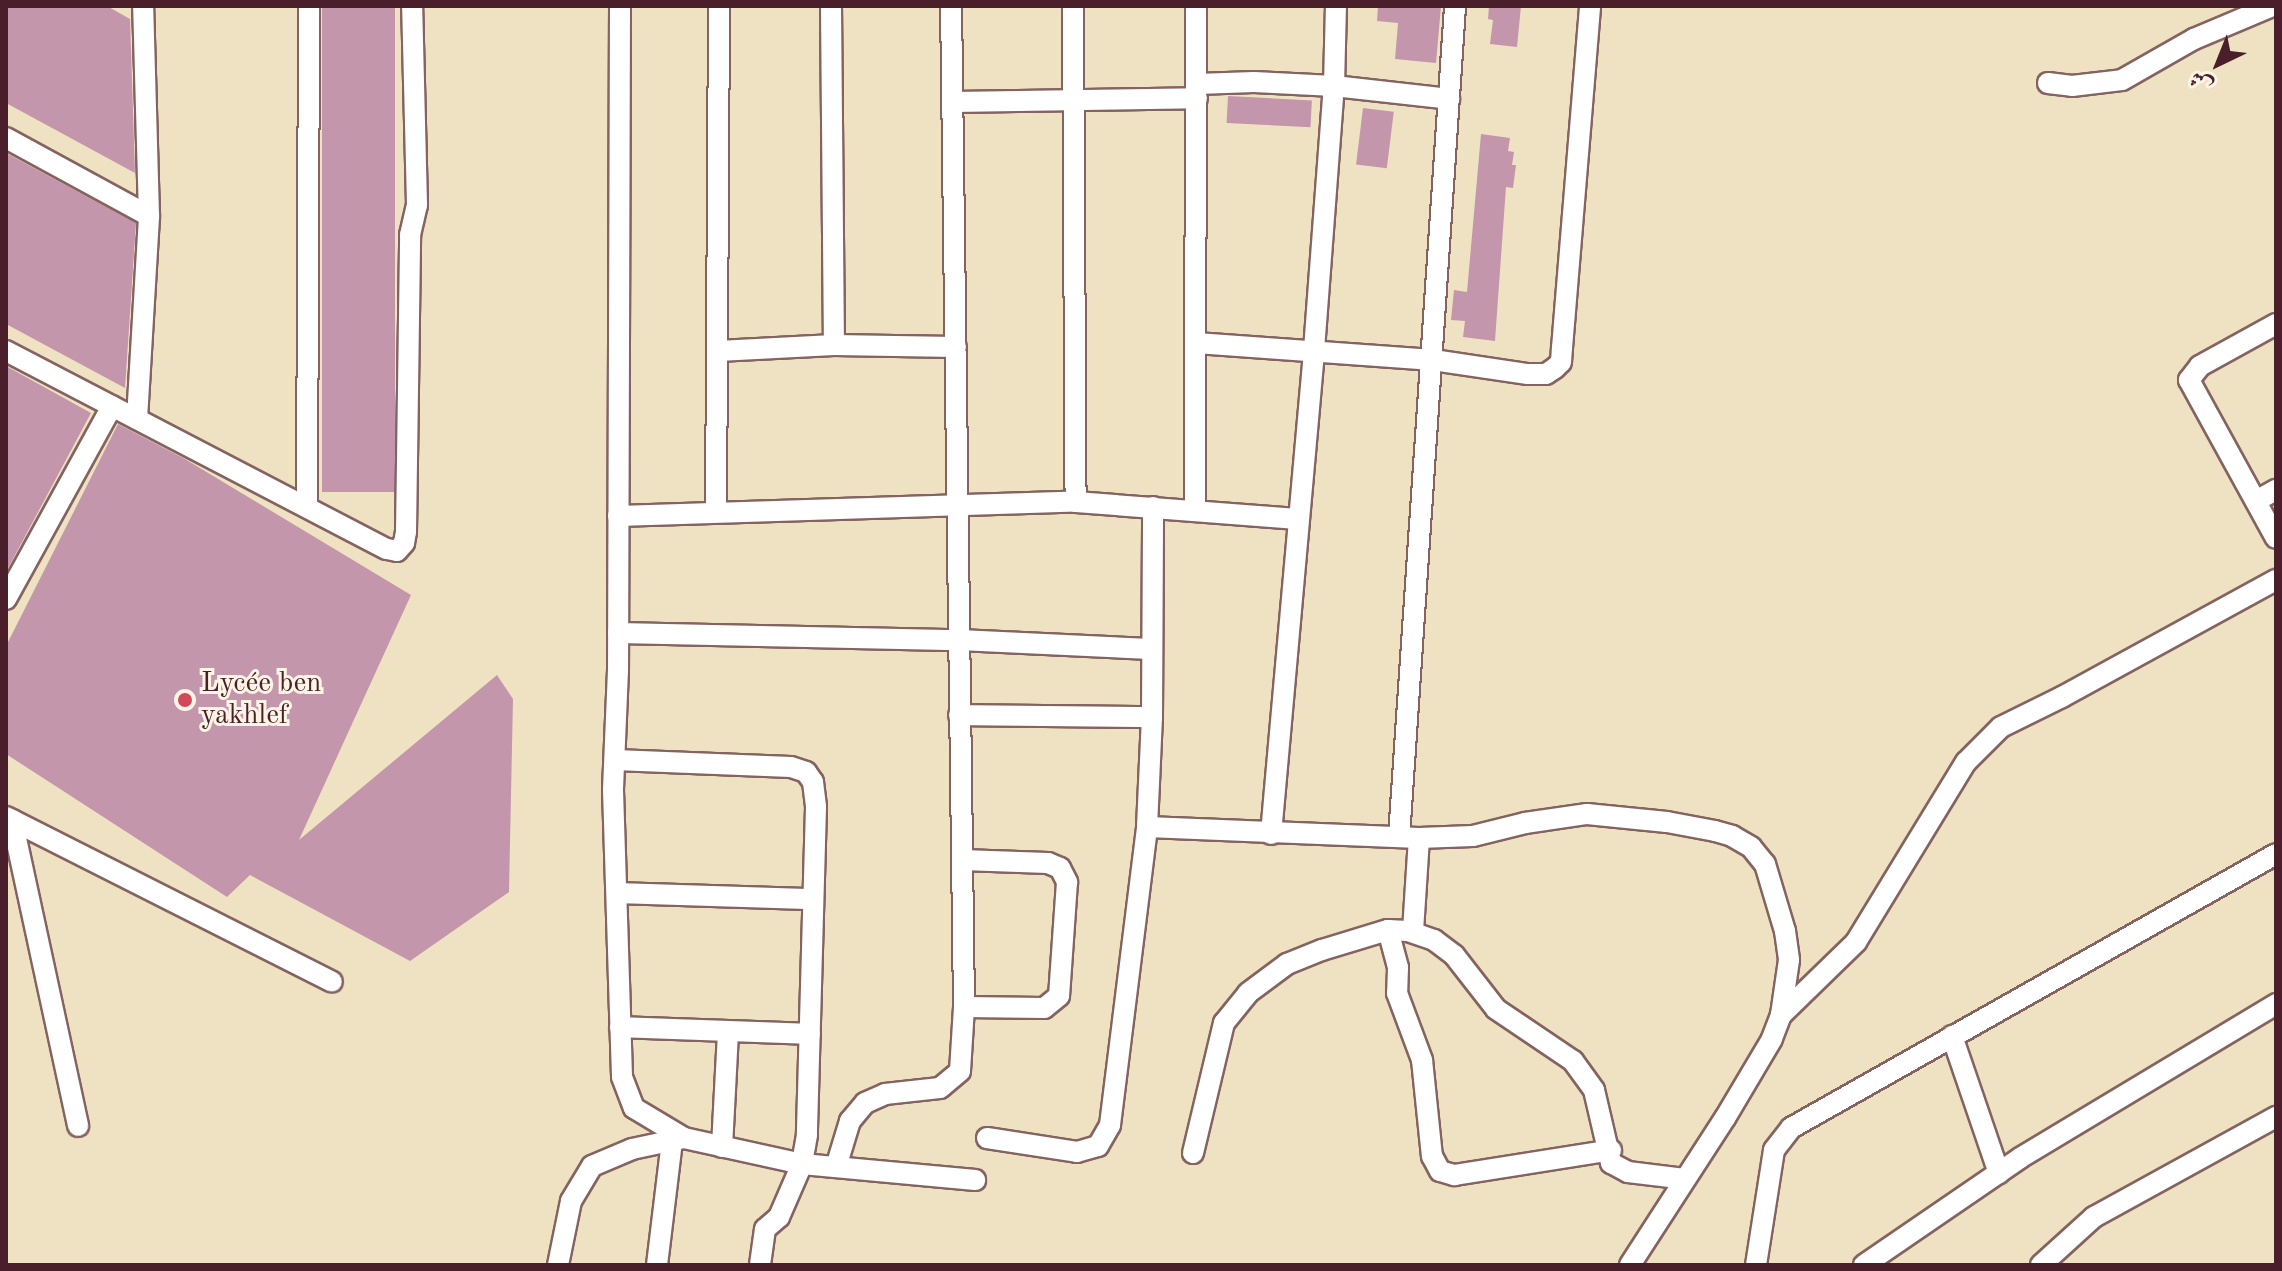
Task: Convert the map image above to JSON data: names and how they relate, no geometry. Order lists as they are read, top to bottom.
{
  "places": ["Lycée ben yakhlef"],
  "north": "bottom left"
}
